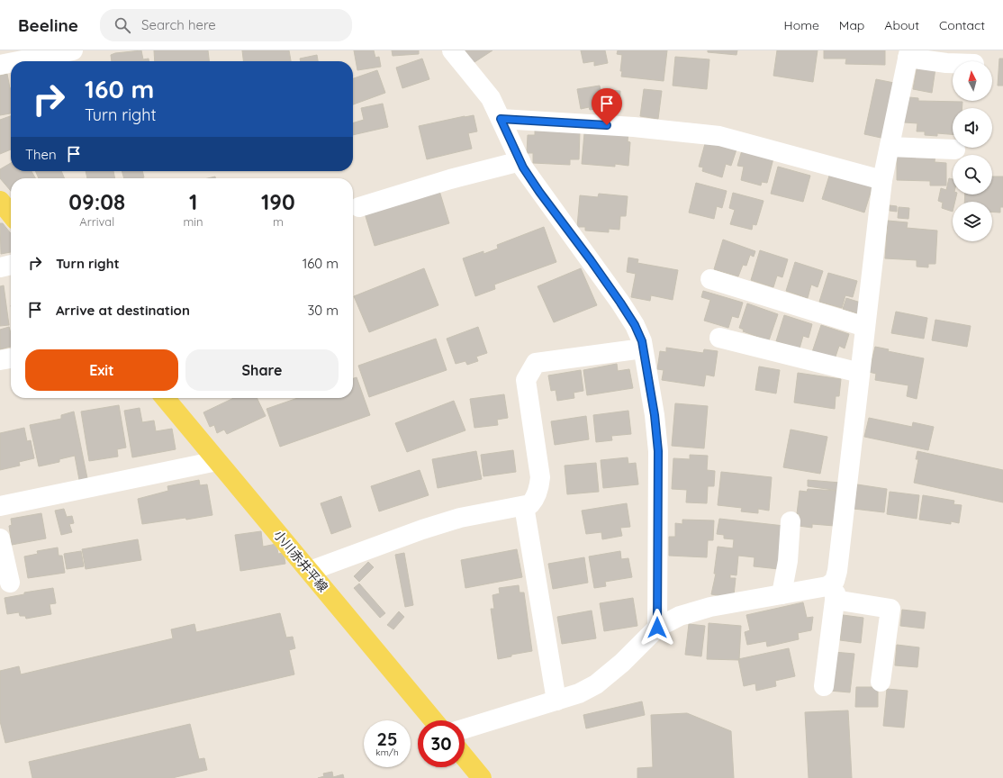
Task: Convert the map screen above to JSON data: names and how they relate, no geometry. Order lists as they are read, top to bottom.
{
  "streets": {
    "main road": ["小川赤井平線"]
  },
  "north": "top",
  "page": {
    "header": "Beeline",
    "search": "Search here",
    "nav": [
      "Home",
      "Map",
      "About",
      "Contact"
    ],
    "turn": ["160 m", "Turn right"],
    "then": "Then",
    "eta": [
      "09:08",
      "Arrival",
      "1",
      "min",
      "190",
      "m"
    ],
    "list": [
      {
        "name": "Turn right",
        "value": "160 m"
      },
      {
        "name": "Arrive at destination",
        "value": "30 m"
      }
    ],
    "buttons": ["Exit", "Share"],
    "speed": "25 km/h",
    "limit": "30"
  }
}
